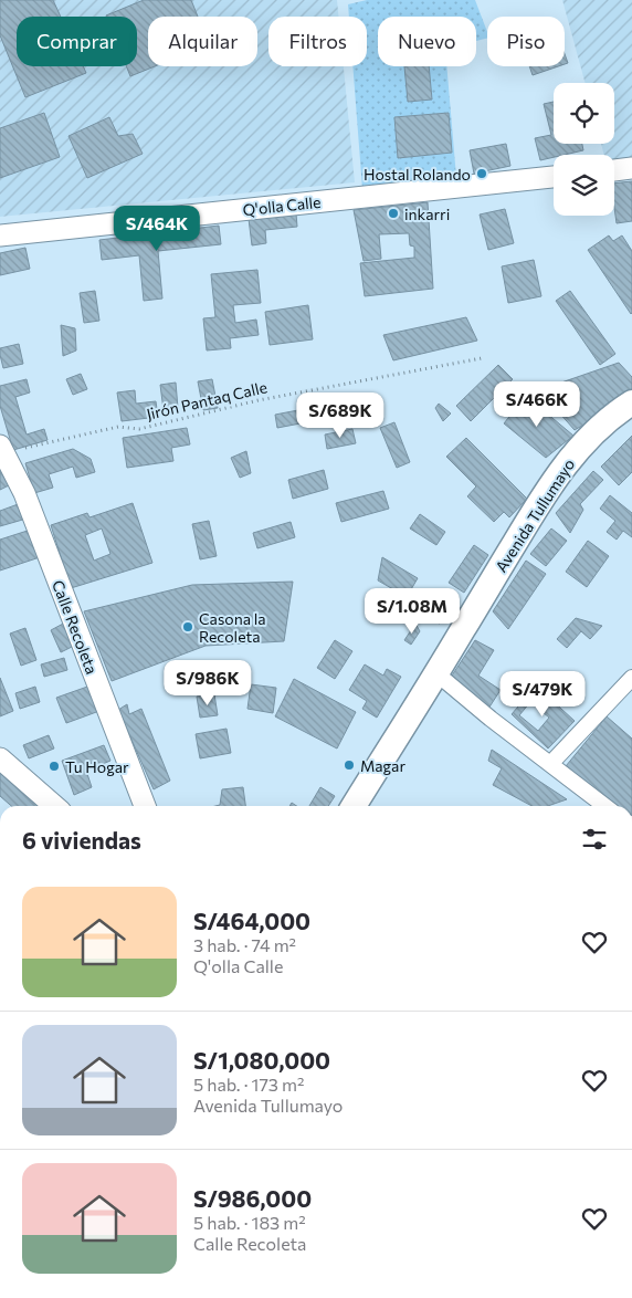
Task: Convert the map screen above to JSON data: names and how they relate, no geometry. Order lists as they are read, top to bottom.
{
  "streets": {
    "street": ["Q'olla Calle", "Avenida Tullumayo", "Calle Recoleta"],
    "path": ["Jirón Pantaq Calle"]
  },
  "crossings": [
    ["Jirón Pantaq Calle", "Calle Recoleta"]
  ],
  "places": [
    "Hostal Rolando",
    "inkarri",
    "Casona la Recoleta",
    "Magar",
    "Tu Hogar"
  ],
  "page": {
    "chip": [
      "Comprar",
      "Alquilar",
      "Filtros",
      "Nuevo",
      "Piso"
    ],
    "price": [
      "S/464K",
      "S/466K",
      "S/689K",
      "S/1.08M",
      "S/986K",
      "S/479K"
    ],
    "heading": "6 viviendas",
    "list": [
      {
        "name": "S/464,000",
        "note": "3 hab. · 74 m² · Q'olla Calle"
      },
      {
        "name": "S/1,080,000",
        "note": "5 hab. · 173 m² · Avenida Tullumayo"
      },
      {
        "name": "S/986,000",
        "note": "5 hab. · 183 m² · Calle Recoleta"
      }
    ]
  }
}
